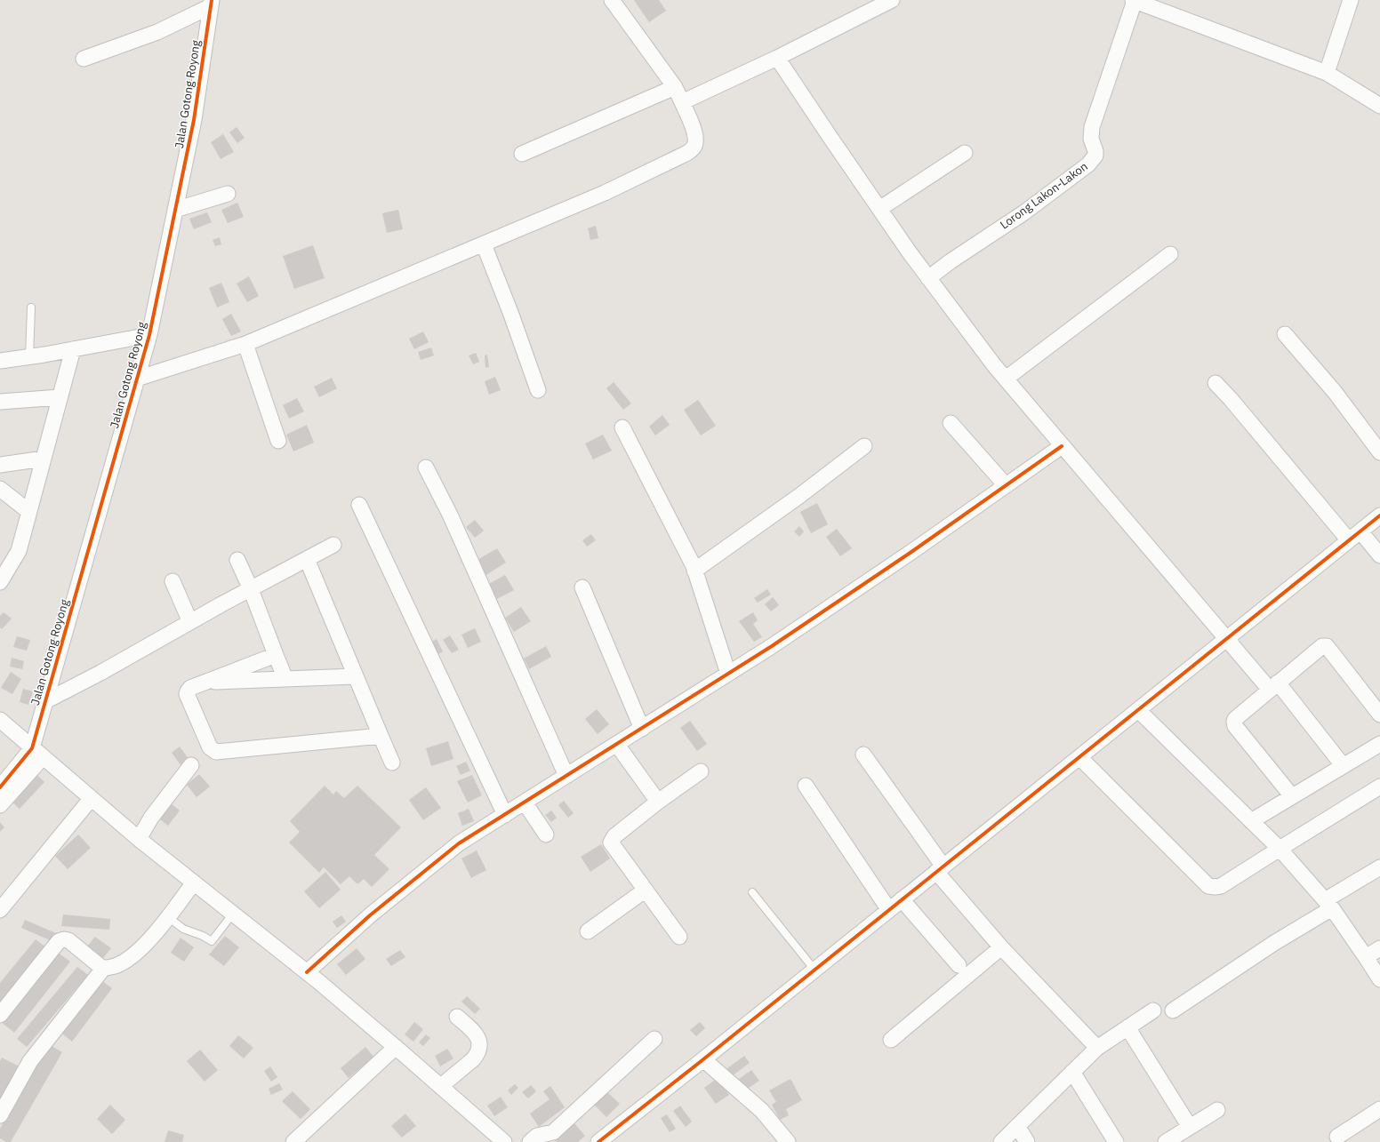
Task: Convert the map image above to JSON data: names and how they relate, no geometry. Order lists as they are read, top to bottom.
{
  "streets": {
    "street": ["Jalan Gotong Royong", "Lorong Lakon-Lakon"]
  }
}
